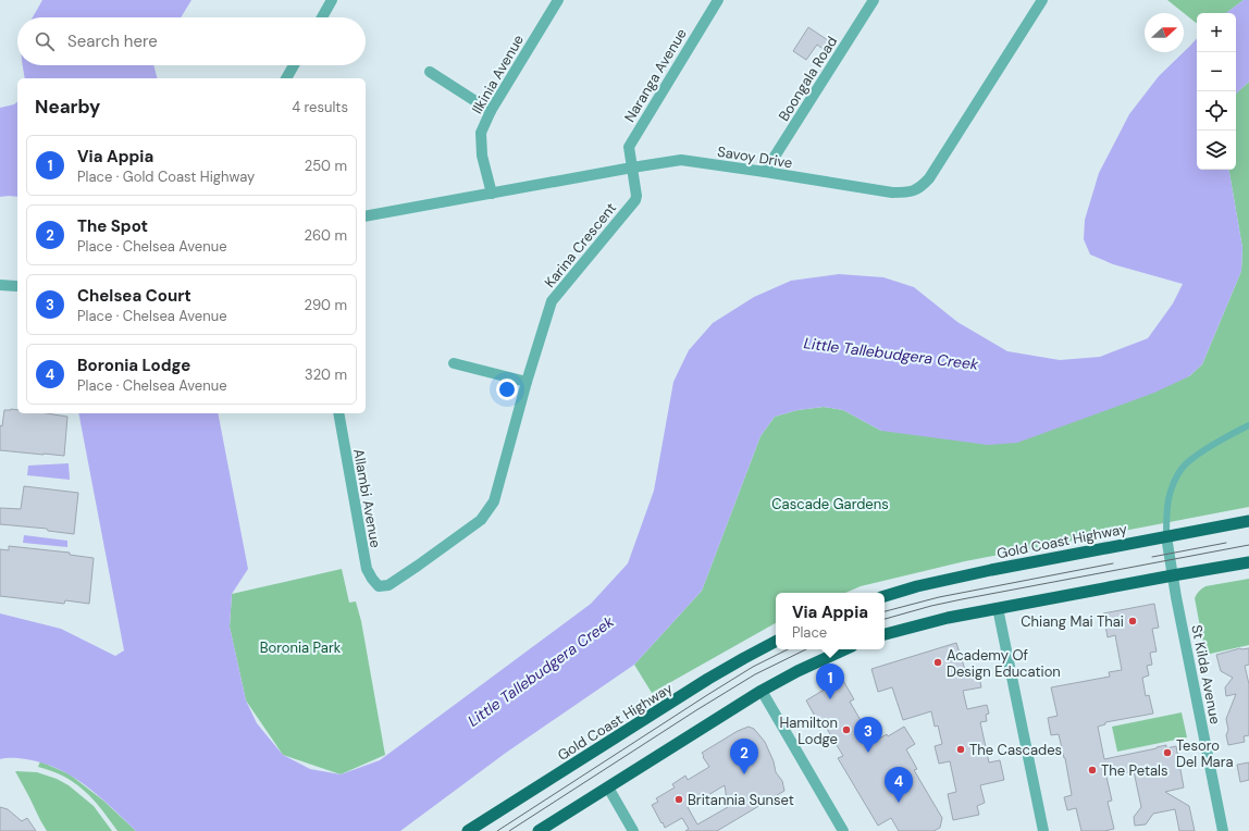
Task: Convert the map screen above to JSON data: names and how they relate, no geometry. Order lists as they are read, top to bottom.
{
  "streets": {
    "highway": ["Gold Coast Highway"],
    "street": [
      "Ilkinia Avenue",
      "Naranga Avenue",
      "Boongala Road",
      "Savoy Drive",
      "Karina Crescent",
      "Allambi Avenue",
      "St Kilda Avenue"
    ]
  },
  "crossings": [
    ["Ilkinia Avenue", "Savoy Drive"],
    ["Naranga Avenue", "Savoy Drive"],
    ["Naranga Avenue", "Karina Crescent"],
    ["Boongala Road", "Savoy Drive"],
    ["Savoy Drive", "Karina Crescent"],
    ["Karina Crescent", "Allambi Avenue"],
    ["Gold Coast Highway", "St Kilda Avenue"]
  ],
  "water": ["Little Tallebudgera Creek"],
  "parks": ["Cascade Gardens", "Boronia Park"],
  "places": [
    "Chiang Mai Thai",
    "Academy Of Design Education",
    "Hamilton Lodge",
    "The Cascades",
    "Tesoro Del Mara",
    "The Petals",
    "Britannia Sunset"
  ],
  "north": "right",
  "page": {
    "map_buttons": ["+", "−"],
    "search": "Search here",
    "heading": ["Nearby", "4 results"],
    "list": [
      {
        "mark": "1",
        "name": "Via Appia",
        "note": "Place · Gold Coast Highway",
        "value": "250 m"
      },
      {
        "mark": "2",
        "name": "The Spot",
        "note": "Place · Chelsea Avenue",
        "value": "260 m"
      },
      {
        "mark": "3",
        "name": "Chelsea Court",
        "note": "Place · Chelsea Avenue",
        "value": "290 m"
      },
      {
        "mark": "4",
        "name": "Boronia Lodge",
        "note": "Place · Chelsea Avenue",
        "value": "320 m"
      }
    ],
    "popup": ["Via Appia", "Place"],
    "pins": [
      "1",
      "3",
      "2",
      "4"
    ]
  }
}
